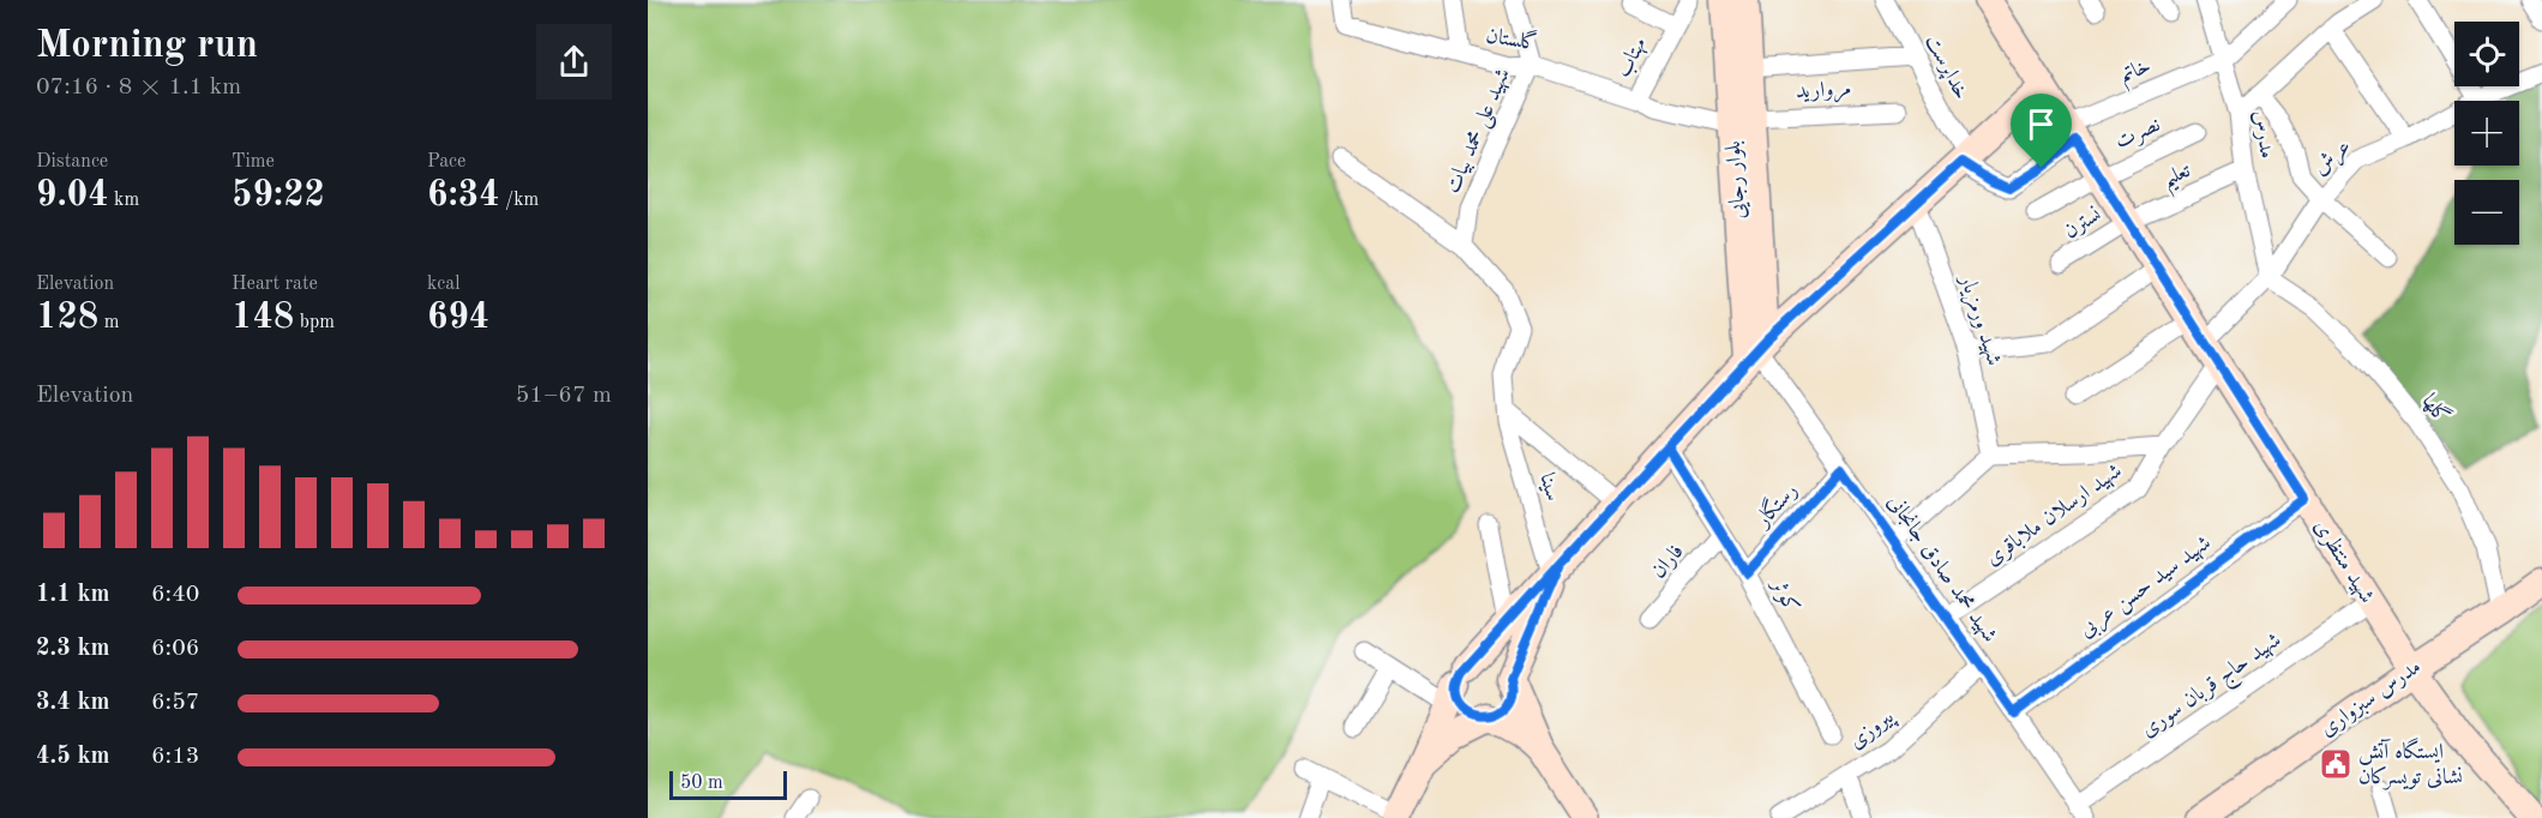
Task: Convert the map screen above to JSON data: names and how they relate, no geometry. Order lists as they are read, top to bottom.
{
  "streets": {
    "main road": ["بلوار رجایی", "شهید منتظری", "مدرس سبزواری"],
    "street": [
      "گلستان",
      "مهتاب",
      "خداپرست",
      "خاتم",
      "مروارید",
      "شهید علی محمد بیات",
      "نصرت",
      "مدرس",
      "عرش",
      "تعلیم",
      "نسترن",
      "شهید ورمزیار",
      "گلها",
      "سینا",
      "رستگار",
      "شهید ارسلان ملاباقری",
      "فاران",
      "شهید محمد صادق جانجانی",
      "شهید سید حسن عربی",
      "کوثر",
      "شهید حاج قربان سوری",
      "پیروزی"
    ]
  },
  "crossings": [
    ["گلستان", "مهتاب"],
    ["گلستان", "مروارید"],
    ["گلستان", "شهید علی محمد بیات"],
    ["گلستان", "بلوار رجایی"],
    ["خداپرست", "خاتم"],
    ["خاتم", "مدرس"],
    ["خاتم", "شهید منتظری"],
    ["مروارید", "بلوار رجایی"],
    ["نصرت", "شهید منتظری"],
    ["مدرس", "عرش"],
    ["مدرس", "تعلیم"],
    ["مدرس", "گلها"],
    ["عرش", "گلها"],
    ["عرش", "شهید ارسلان ملاباقری"],
    ["عرش", "شهید منتظری"],
    ["تعلیم", "نسترن"],
    ["تعلیم", "شهید منتظری"],
    ["بلوار رجایی", "شهید محمد صادق جانجانی"],
    ["نسترن", "شهید منتظری"],
    ["گلها", "مدرس سبزواری"],
    ["رستگار", "شهید محمد صادق جانجانی"],
    ["رستگار", "کوثر"],
    ["شهید ارسلان ملاباقری", "شهید منتظری"],
    ["شهید ارسلان ملاباقری", "شهید محمد صادق جانجانی"],
    ["فاران", "کوثر"],
    ["شهید منتظری", "شهید سید حسن عربی"],
    ["شهید منتظری", "شهید حاج قربان سوری"],
    ["شهید منتظری", "مدرس سبزواری"],
    ["شهید محمد صادق جانجانی", "شهید سید حسن عربی"],
    ["شهید محمد صادق جانجانی", "شهید حاج قربان سوری"],
    ["شهید محمد صادق جانجانی", "پیروزی"]
  ],
  "places": {
    "public building": ["ایستگاه آتش نشانی تویسرکان"]
  },
  "scale_bar": "50 m",
  "page": {
    "heading": ["Morning run", "07:16 · 8 × 1.1 km"],
    "map_buttons": ["+", "−"],
    "stats": [
      ["Distance", "9.04 km"],
      ["Time", "59:22"],
      ["Pace", "6:34 /km"],
      ["Elevation", "128 m"],
      ["Heart rate", "148 bpm"],
      ["kcal", "694"]
    ],
    "chart": ["Elevation", "51–67 m"],
    "list": [
      {
        "name": "1.1 km",
        "note": "6:40"
      },
      {
        "name": "2.3 km",
        "note": "6:06"
      },
      {
        "name": "3.4 km",
        "note": "6:57"
      },
      {
        "name": "4.5 km",
        "note": "6:13"
      }
    ],
    "scale": "50 m"
  }
}
